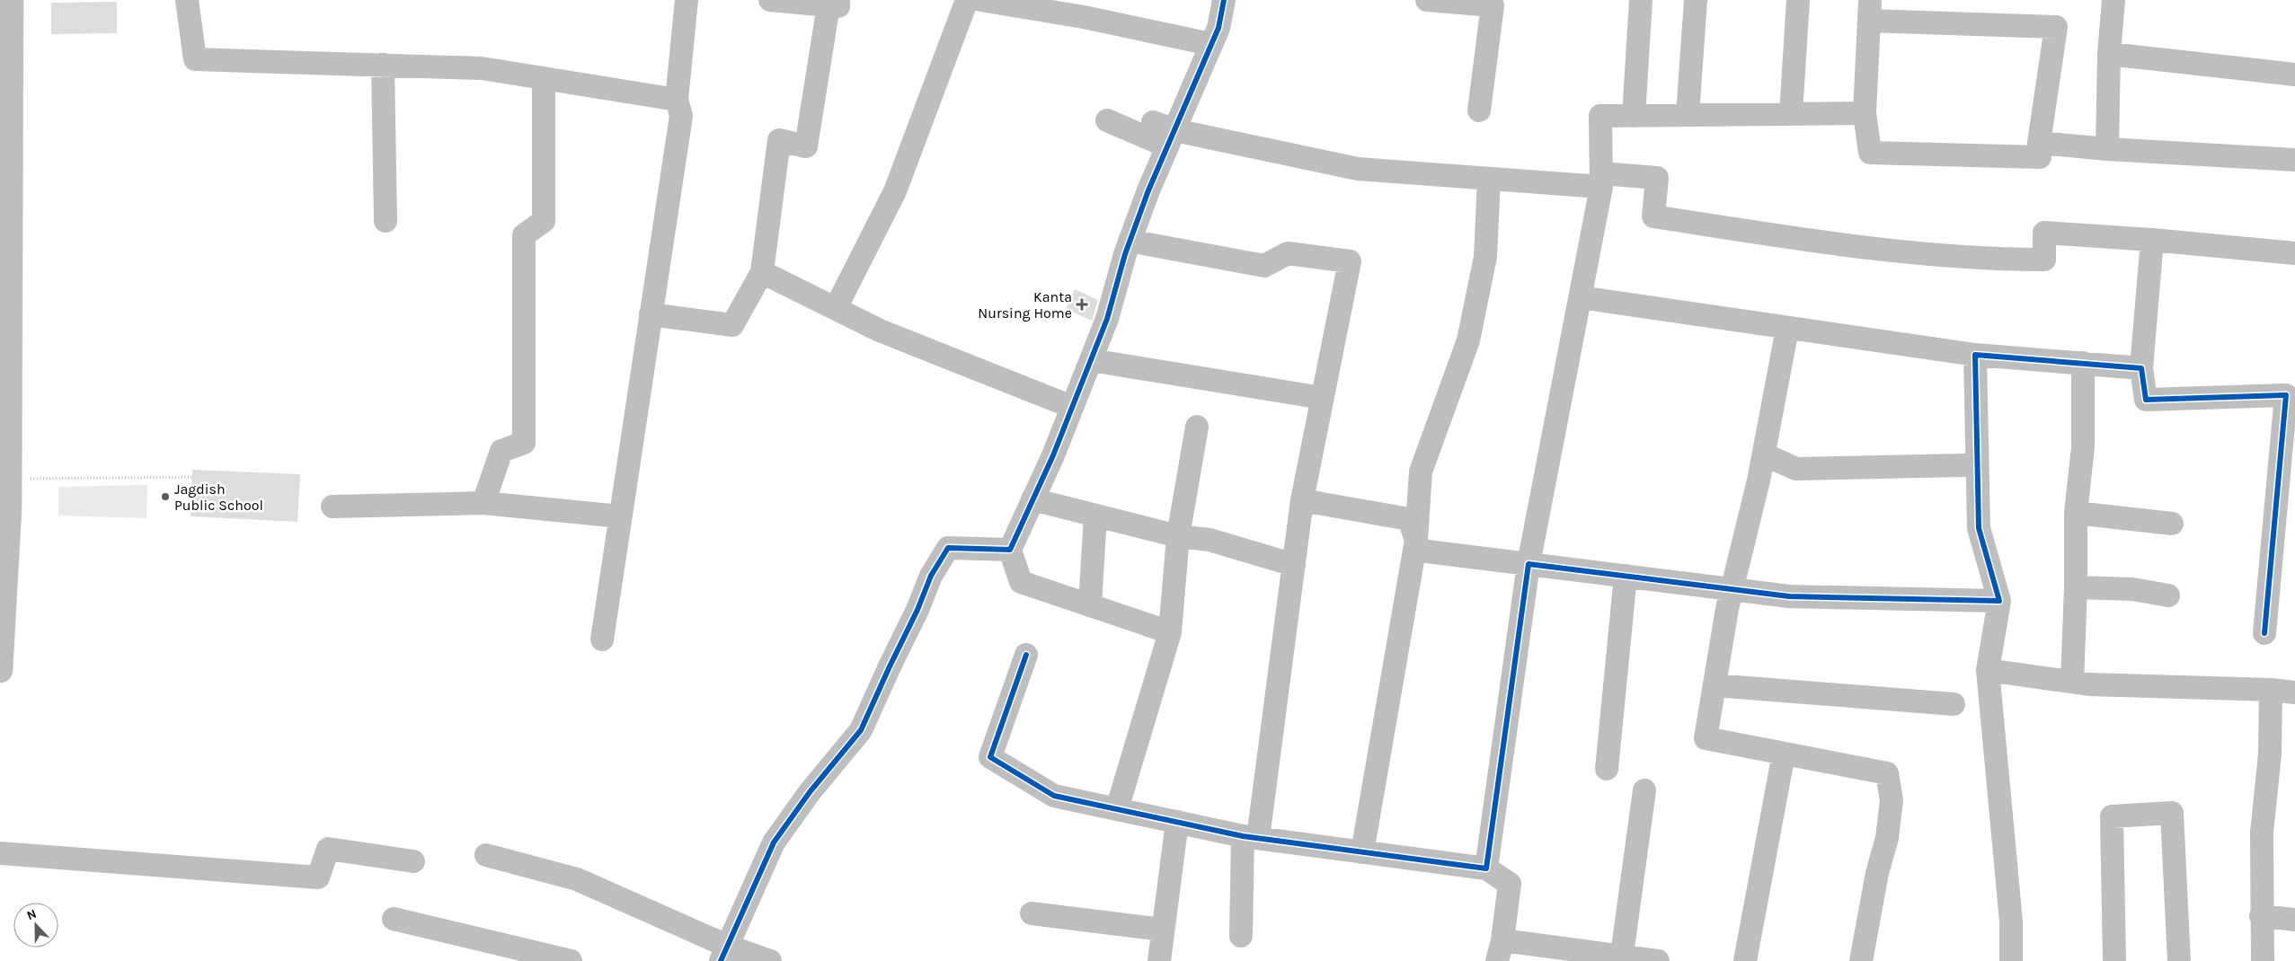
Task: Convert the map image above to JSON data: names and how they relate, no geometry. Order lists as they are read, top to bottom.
{
  "places": {
    "health": ["Kanta Nursing Home"],
    "other": ["Jagdish Public School"]
  },
  "north": "top"
}
